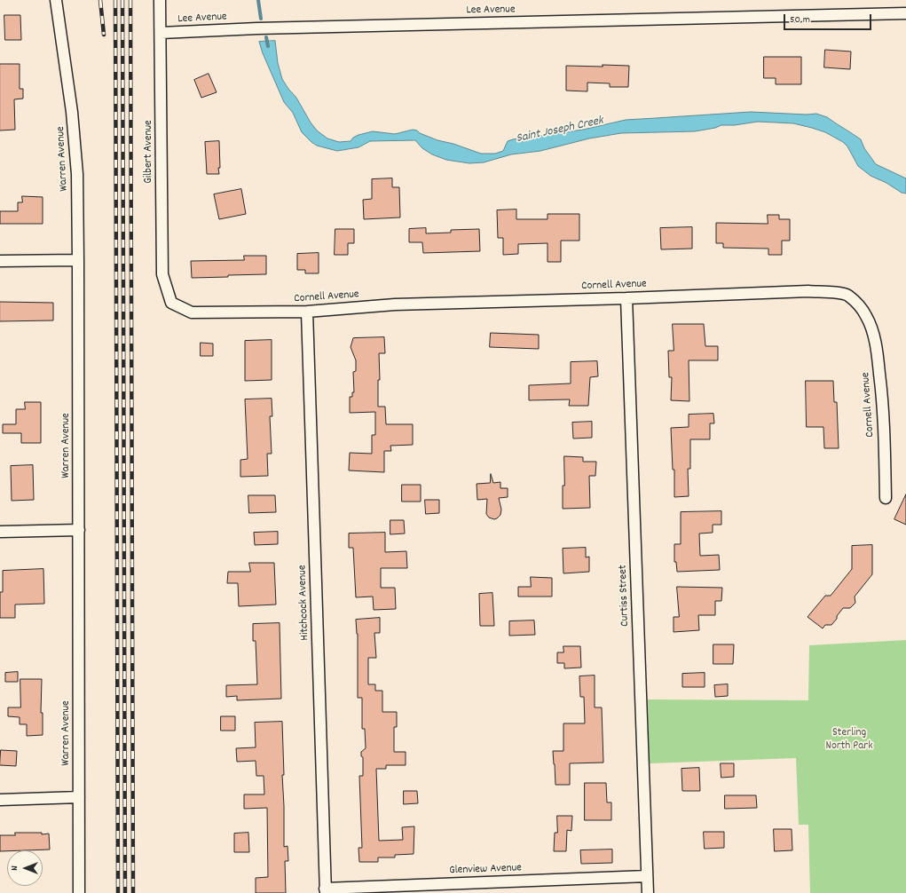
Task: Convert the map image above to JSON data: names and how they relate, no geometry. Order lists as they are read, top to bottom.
{
  "streets": {
    "street": [
      "Lee Avenue",
      "Gilbert Avenue",
      "Warren Avenue",
      "Cornell Avenue",
      "Curtiss Street",
      "Hitchcock Avenue",
      "Glenview Avenue"
    ]
  },
  "crossings": [
    ["Lee Avenue", "Gilbert Avenue"],
    ["Gilbert Avenue", "Cornell Avenue"],
    ["Cornell Avenue", "Curtiss Street"],
    ["Cornell Avenue", "Hitchcock Avenue"],
    ["Curtiss Street", "Glenview Avenue"],
    ["Hitchcock Avenue", "Glenview Avenue"]
  ],
  "water": ["Saint Joseph Creek"],
  "parks": ["Sterling North Park"],
  "scale_bar": "50 m",
  "north": "left"
}
